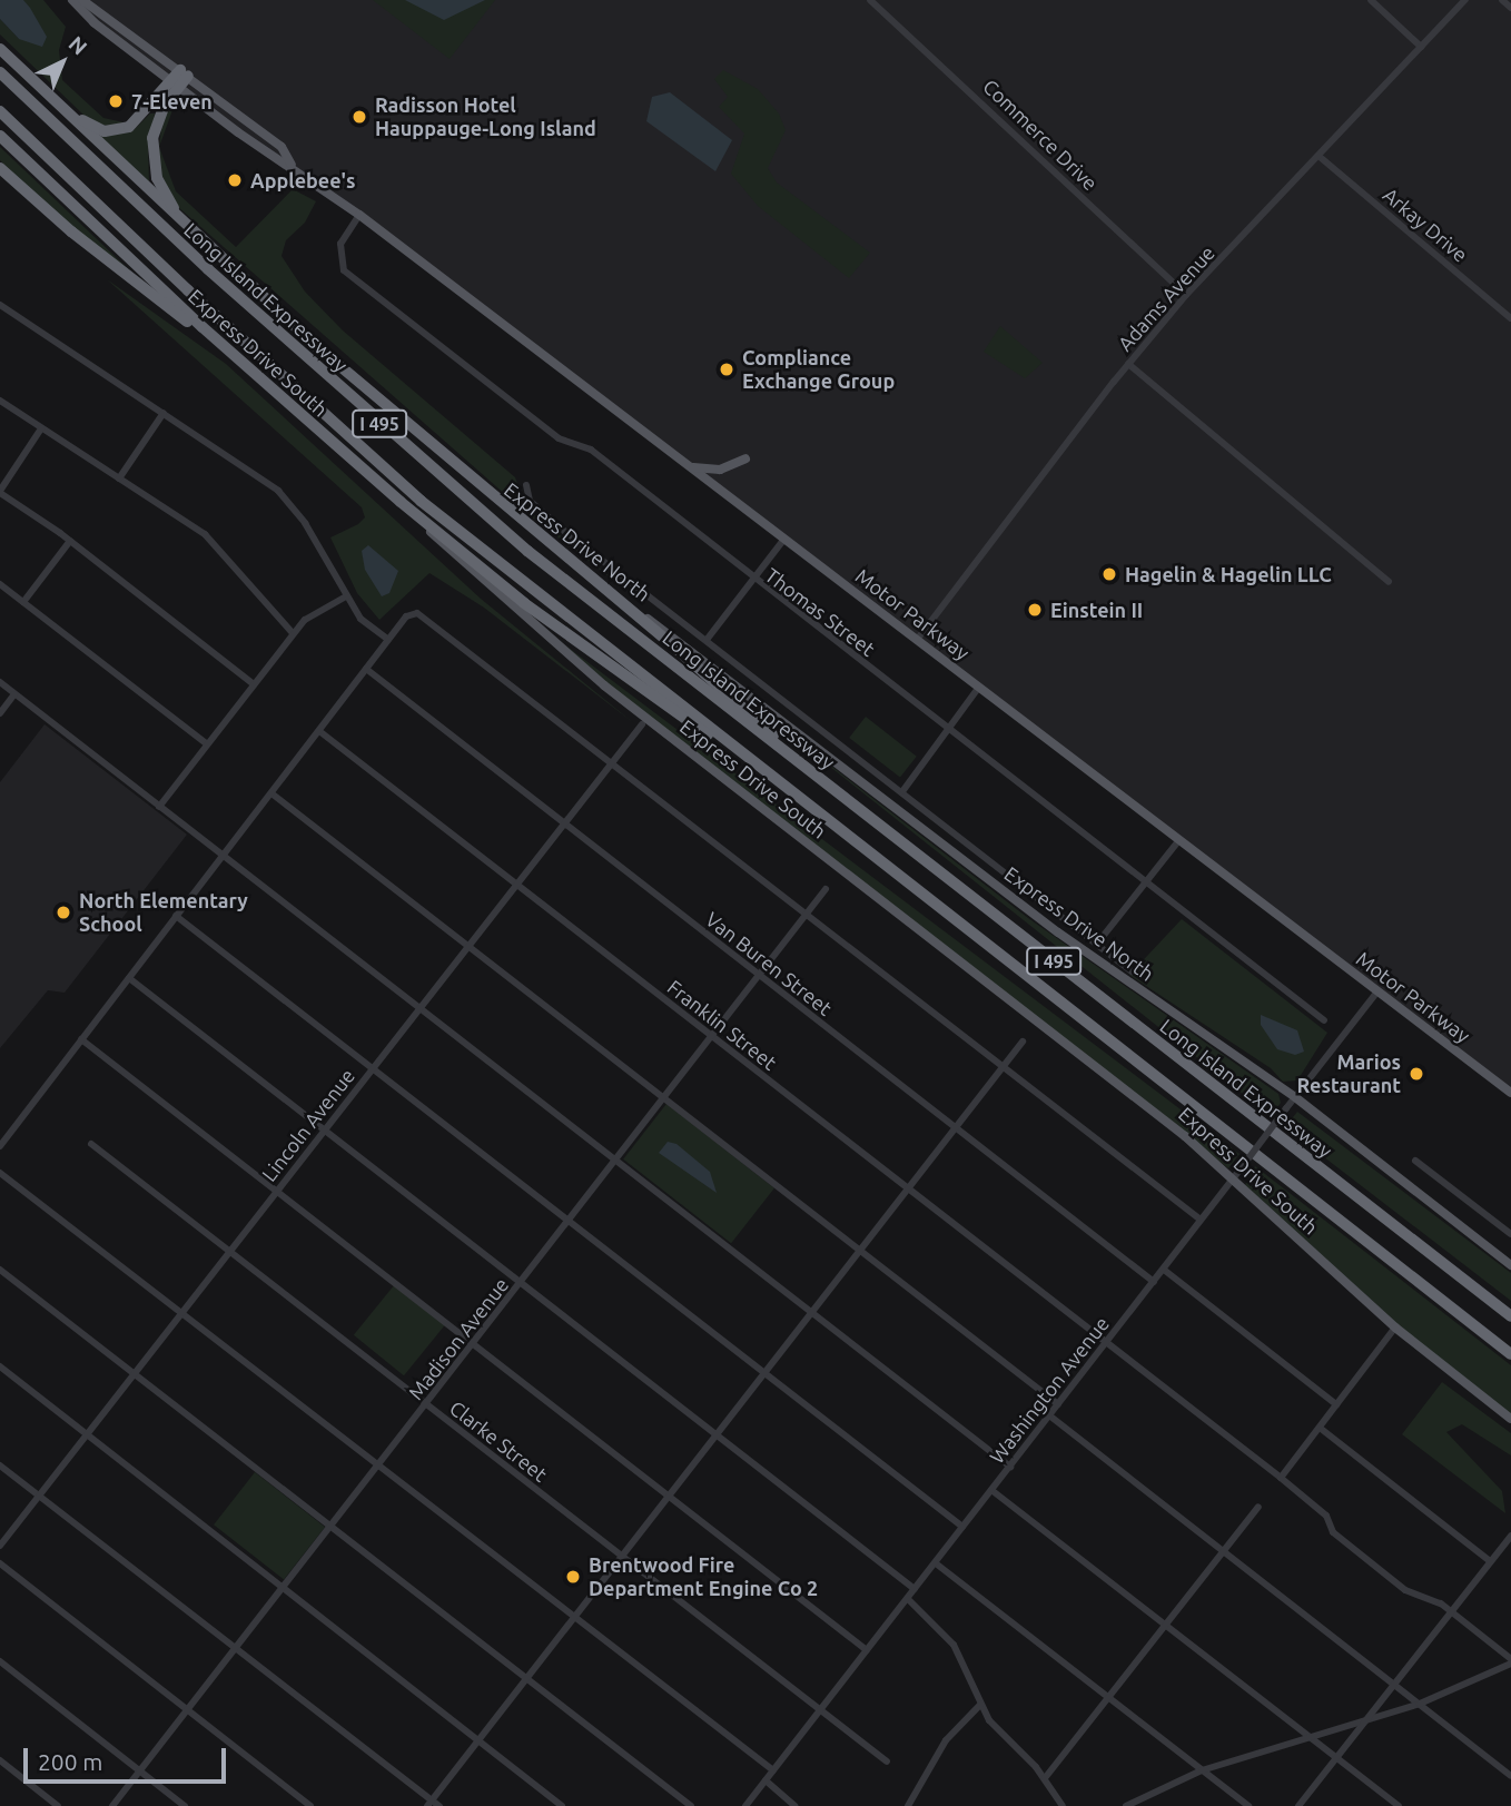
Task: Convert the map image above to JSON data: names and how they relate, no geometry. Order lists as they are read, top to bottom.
{
  "streets": {
    "highway": [
      "Long Island Expressway",
      "Express Drive South",
      "I 495",
      "Express Drive North"
    ],
    "main road": ["Motor Parkway"],
    "street": [
      "Commerce Drive",
      "Arkay Drive",
      "Adams Avenue",
      "Thomas Street",
      "Van Buren Street",
      "Franklin Street",
      "Lincoln Avenue",
      "Madison Avenue",
      "Washington Avenue",
      "Clarke Street"
    ]
  },
  "crossings": [
    ["Commerce Drive", "Adams Avenue"],
    ["Arkay Drive", "Adams Avenue"],
    ["Adams Avenue", "Motor Parkway"],
    ["Express Drive South", "Washington Avenue"],
    ["Express Drive North", "Washington Avenue"],
    ["Thomas Street", "Motor Parkway"],
    ["Motor Parkway", "Washington Avenue"],
    ["Van Buren Street", "Lincoln Avenue"],
    ["Van Buren Street", "Madison Avenue"],
    ["Van Buren Street", "Washington Avenue"],
    ["Franklin Street", "Lincoln Avenue"],
    ["Franklin Street", "Madison Avenue"],
    ["Franklin Street", "Washington Avenue"],
    ["Lincoln Avenue", "Clarke Street"],
    ["Madison Avenue", "Clarke Street"],
    ["Washington Avenue", "Clarke Street"]
  ],
  "places": [
    "7-Eleven",
    "Radisson Hotel Hauppauge-Long Island",
    "Applebee's",
    "Compliance Exchange Group",
    "Hagelin & Hagelin LLC",
    "Einstein II",
    "North Elementary School",
    "Marios Restaurant",
    "Brentwood Fire Department Engine Co 2"
  ],
  "scale_bar": "200 m",
  "north": "top right"
}
